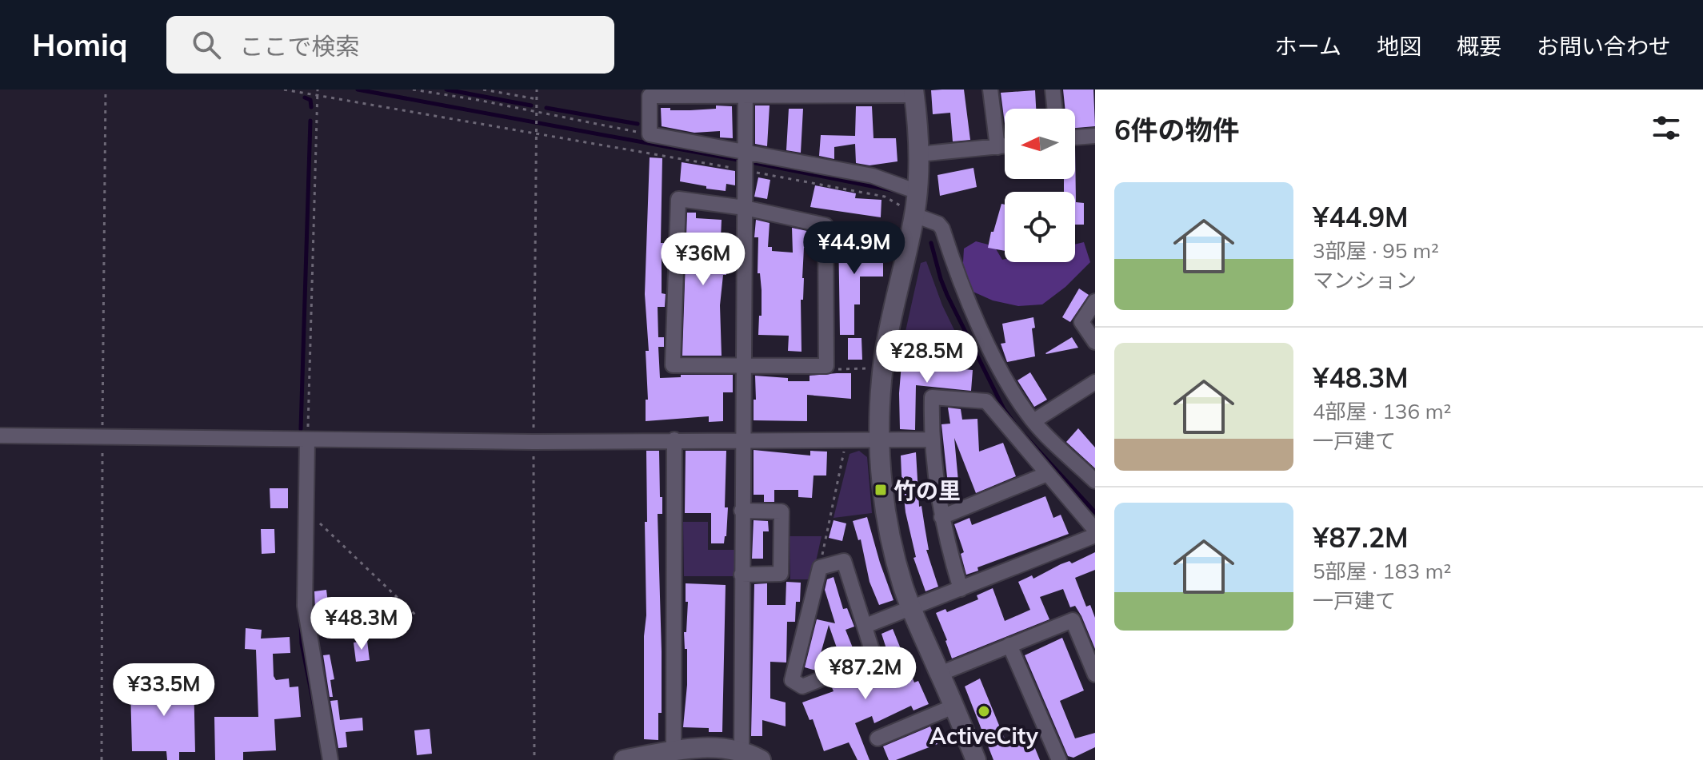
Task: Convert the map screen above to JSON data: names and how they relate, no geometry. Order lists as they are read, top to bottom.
{
  "places": {
    "transit": ["竹の里"],
    "other": ["ActiveCity"]
  },
  "north": "left",
  "page": {
    "header": "Homiq",
    "search": "ここで検索",
    "nav": [
      "ホーム",
      "地図",
      "概要",
      "お問い合わせ"
    ],
    "heading": "6件の物件",
    "list": [
      {
        "name": "¥44.9M",
        "note": "3部屋 · 95 m² · マンション"
      },
      {
        "name": "¥48.3M",
        "note": "4部屋 · 136 m² · 一戸建て"
      },
      {
        "name": "¥87.2M",
        "note": "5部屋 · 183 m² · 一戸建て"
      }
    ],
    "price": [
      "¥44.9M",
      "¥36M",
      "¥28.5M",
      "¥48.3M",
      "¥87.2M",
      "¥33.5M"
    ]
  }
}
